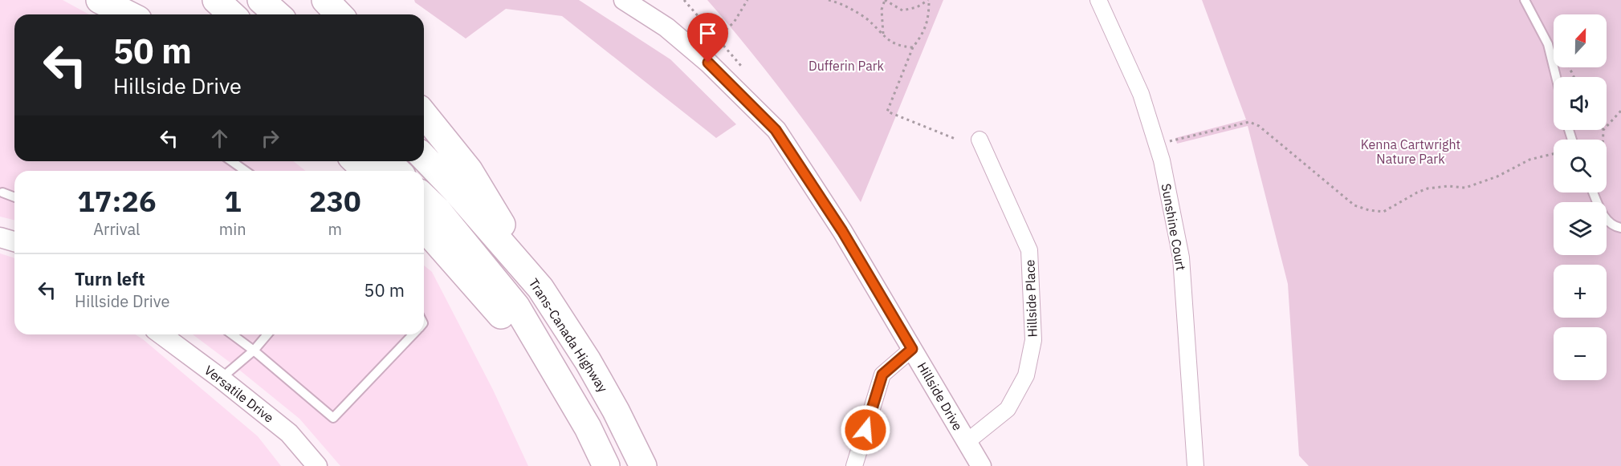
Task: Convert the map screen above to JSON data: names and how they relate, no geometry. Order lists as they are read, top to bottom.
{
  "streets": {
    "highway": ["Trans-Canada Highway"],
    "street": [
      "Sunshine Court",
      "Hillside Place",
      "Versatile Drive",
      "Hillside Drive"
    ]
  },
  "crossings": [
    ["Hillside Place", "Hillside Drive"]
  ],
  "parks": ["Dufferin Park", "Kenna Cartwright Nature Park"],
  "north": "top",
  "page": {
    "map_buttons": ["+", "−"],
    "turn": ["50 m", "Hillside Drive"],
    "eta": [
      "17:26",
      "Arrival",
      "1",
      "min",
      "230",
      "m"
    ],
    "list": [
      {
        "name": "Turn left",
        "note": "Hillside Drive",
        "value": "50 m"
      }
    ]
  }
}
